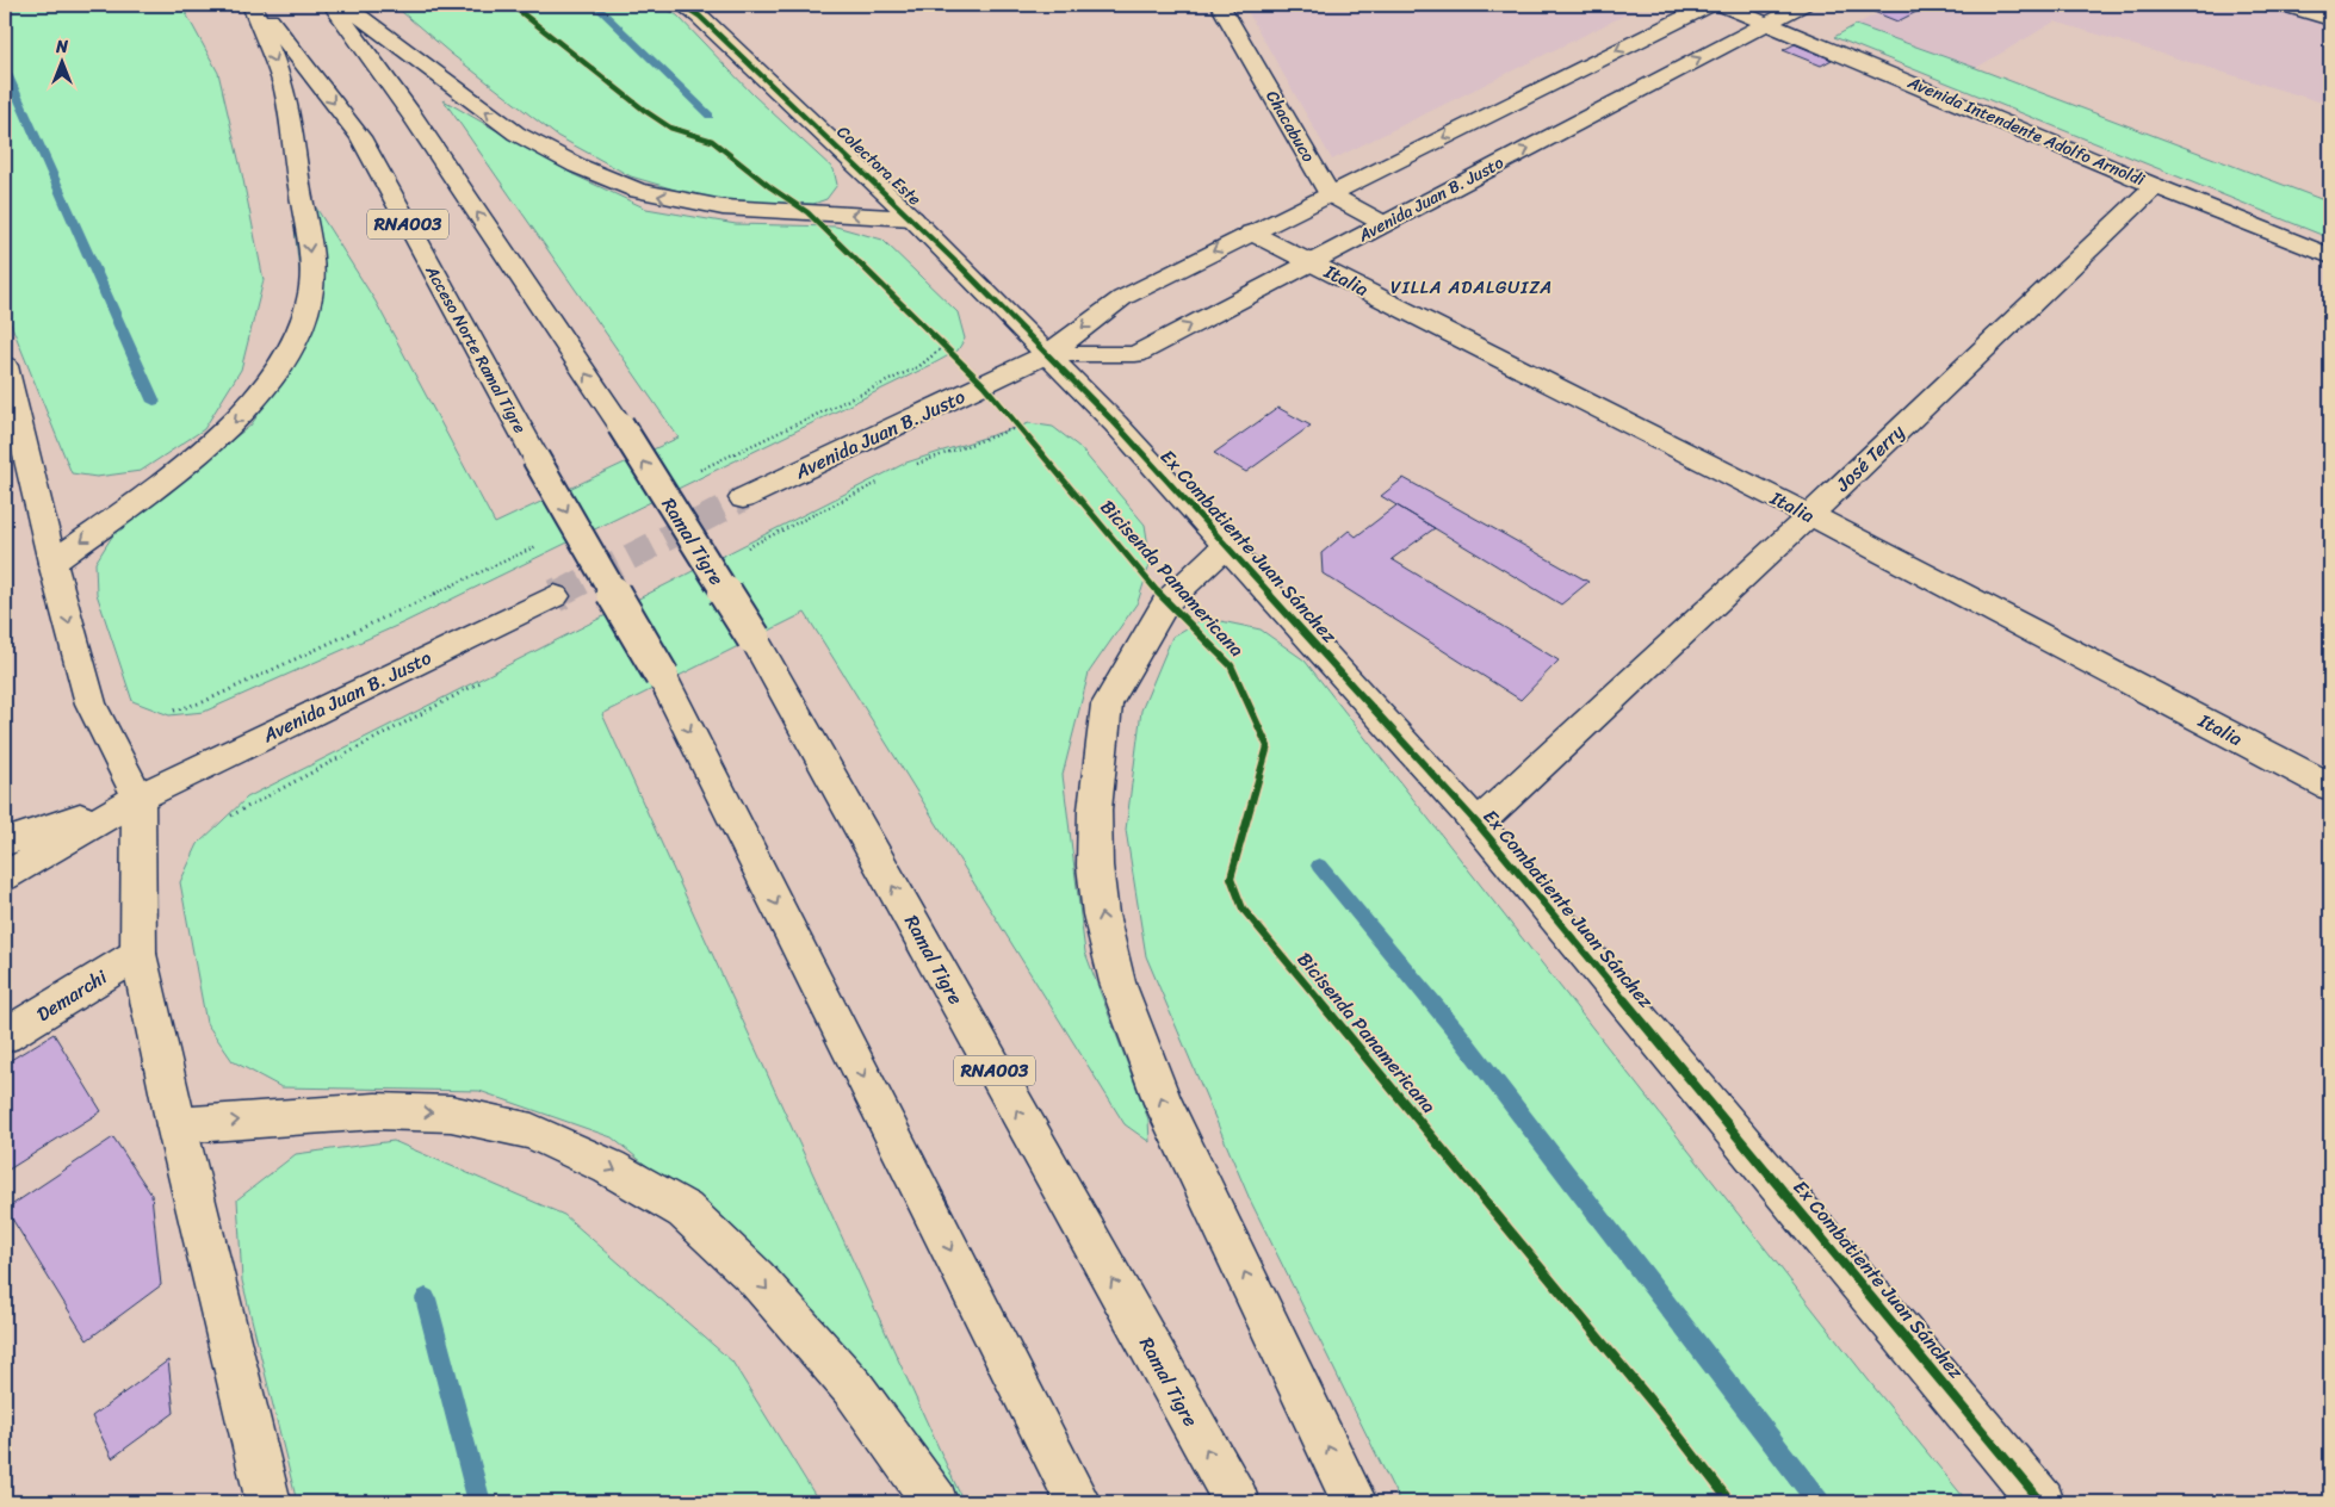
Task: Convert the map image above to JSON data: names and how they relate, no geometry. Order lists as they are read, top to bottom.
{
  "streets": {
    "main road": [
      "Chacabuco",
      "Avenida Intendente Adolfo Arnoldi",
      "Colectora Este",
      "Avenida Juan B. Justo",
      "RNA003",
      "Italia",
      "Acceso Norte Ramal Tigre",
      "José Terry",
      "Ramal Tigre",
      "Ex Combatiente Juan Sánchez",
      "Demarchi"
    ],
    "cycle path": ["Bicisenda Panamericana"]
  },
  "crossings": [
    ["Chacabuco", "Avenida Juan B. Justo"],
    ["Avenida Intendente Adolfo Arnoldi", "Avenida Juan B. Justo"],
    ["Avenida Intendente Adolfo Arnoldi", "José Terry"],
    ["Colectora Este", "Avenida Juan B. Justo"],
    ["Colectora Este", "Ex Combatiente Juan Sánchez"],
    ["Avenida Juan B. Justo", "Italia"],
    ["Avenida Juan B. Justo", "Ex Combatiente Juan Sánchez"],
    ["Italia", "José Terry"],
    ["José Terry", "Ex Combatiente Juan Sánchez"]
  ],
  "one_way": ["Acceso Norte Ramal Tigre", "Ramal Tigre"],
  "districts": ["VILLA ADALGUIZA"],
  "north": "top"
}
